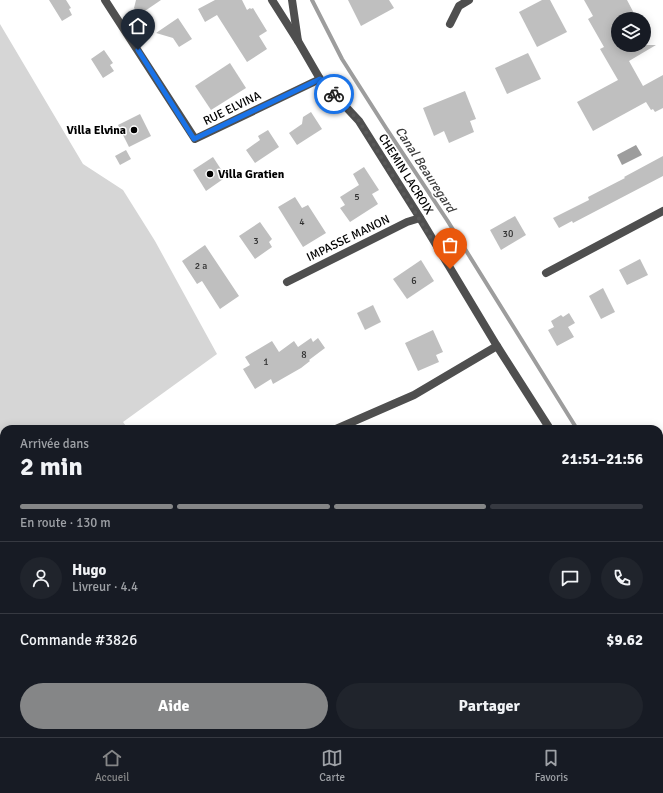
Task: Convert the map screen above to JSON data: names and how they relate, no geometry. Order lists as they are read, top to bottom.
{
  "streets": {
    "street": ["RUE ELVINA", "CHEMIN LACROIX", "IMPASSE MANON"]
  },
  "crossings": [
    ["RUE ELVINA", "CHEMIN LACROIX"],
    ["CHEMIN LACROIX", "IMPASSE MANON"]
  ],
  "water": ["Canal Beauregard"],
  "places": ["Villa Elvina", "Villa Gratien"],
  "house_numbers": [
    "5",
    "4",
    "30",
    "3",
    "2 a",
    "6",
    "8",
    "1"
  ],
  "page": {
    "heading": ["2 min", "Arrivée dans", "21:51–21:56"],
    "panel": [
      "Hugo",
      "Livreur · 4.4",
      "Commande #3826",
      "$9.62"
    ],
    "bar": "En route · 130 m",
    "buttons": ["Aide", "Partager"],
    "tabs": ["Accueil", "Carte", "Favoris"]
  }
}
